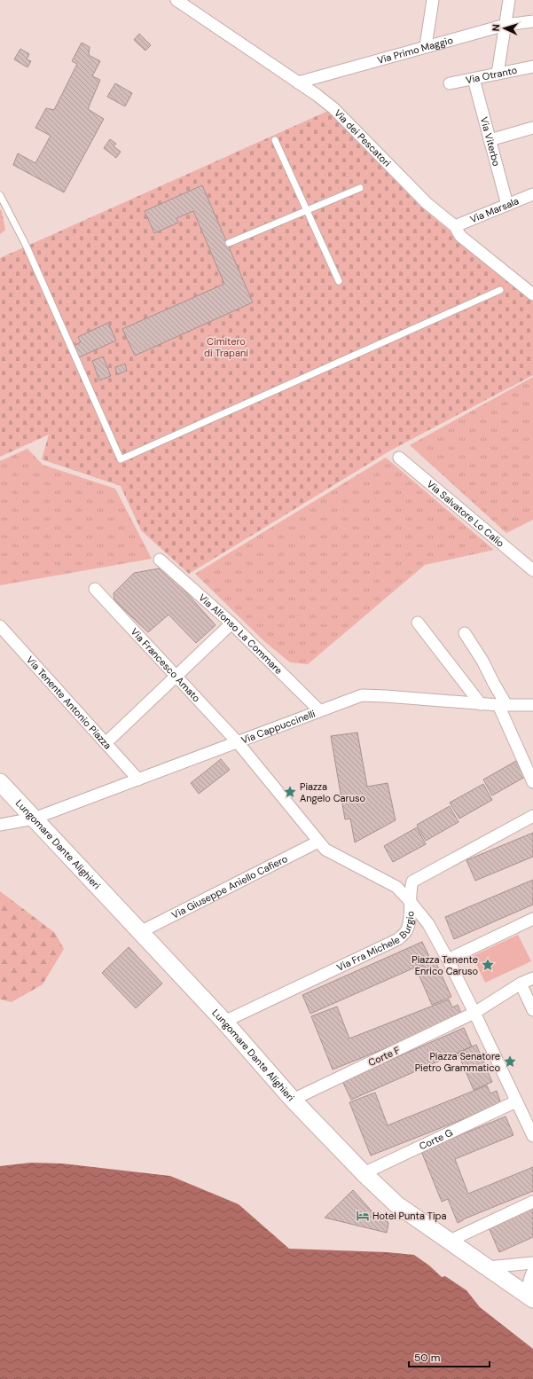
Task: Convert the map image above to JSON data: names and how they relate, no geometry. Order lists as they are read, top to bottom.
{
  "streets": {
    "main road": ["Lungomare Dante Alighieri"],
    "street": [
      "Via Primo Maggio",
      "Via Otranto",
      "Via dei Pescatori",
      "Via Viterbo",
      "Via Marsala",
      "Via Salvatore Lo Calio",
      "Via Alfonso La Commare",
      "Via Francesco Amato",
      "Via Tenente Antonio Piazza",
      "Via Cappuccinelli",
      "Via Giuseppe Aniello Cafiero",
      "Via Fra Michele Burgio",
      "Corte F",
      "Corte G"
    ]
  },
  "crossings": [
    ["Via Primo Maggio", "Via dei Pescatori"],
    ["Via Otranto", "Via Viterbo"],
    ["Via dei Pescatori", "Via Marsala"],
    ["Via Viterbo", "Via Marsala"],
    ["Via Alfonso La Commare", "Via Cappuccinelli"],
    ["Via Francesco Amato", "Via Cappuccinelli"],
    ["Via Francesco Amato", "Via Giuseppe Aniello Cafiero"],
    ["Via Tenente Antonio Piazza", "Via Cappuccinelli"],
    ["Via Cappuccinelli", "Lungomare Dante Alighieri"],
    ["Lungomare Dante Alighieri", "Via Giuseppe Aniello Cafiero"],
    ["Lungomare Dante Alighieri", "Via Fra Michele Burgio"],
    ["Lungomare Dante Alighieri", "Corte F"],
    ["Lungomare Dante Alighieri", "Corte G"]
  ],
  "parks": ["Cimitero di Trapani"],
  "places": {
    "place": ["Piazza Angelo Caruso", "Piazza Tenente Enrico Caruso", "Piazza Senatore Pietro Grammatico"],
    "hotel": ["Hotel Punta Tipa"]
  },
  "scale_bar": "50 m",
  "north": "left"
}
